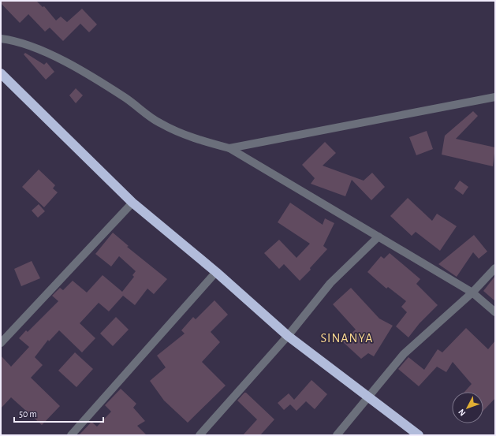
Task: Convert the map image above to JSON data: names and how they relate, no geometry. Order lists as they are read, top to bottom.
{
  "districts": ["SINANYA"],
  "scale_bar": "50 m",
  "north": "bottom left"
}
